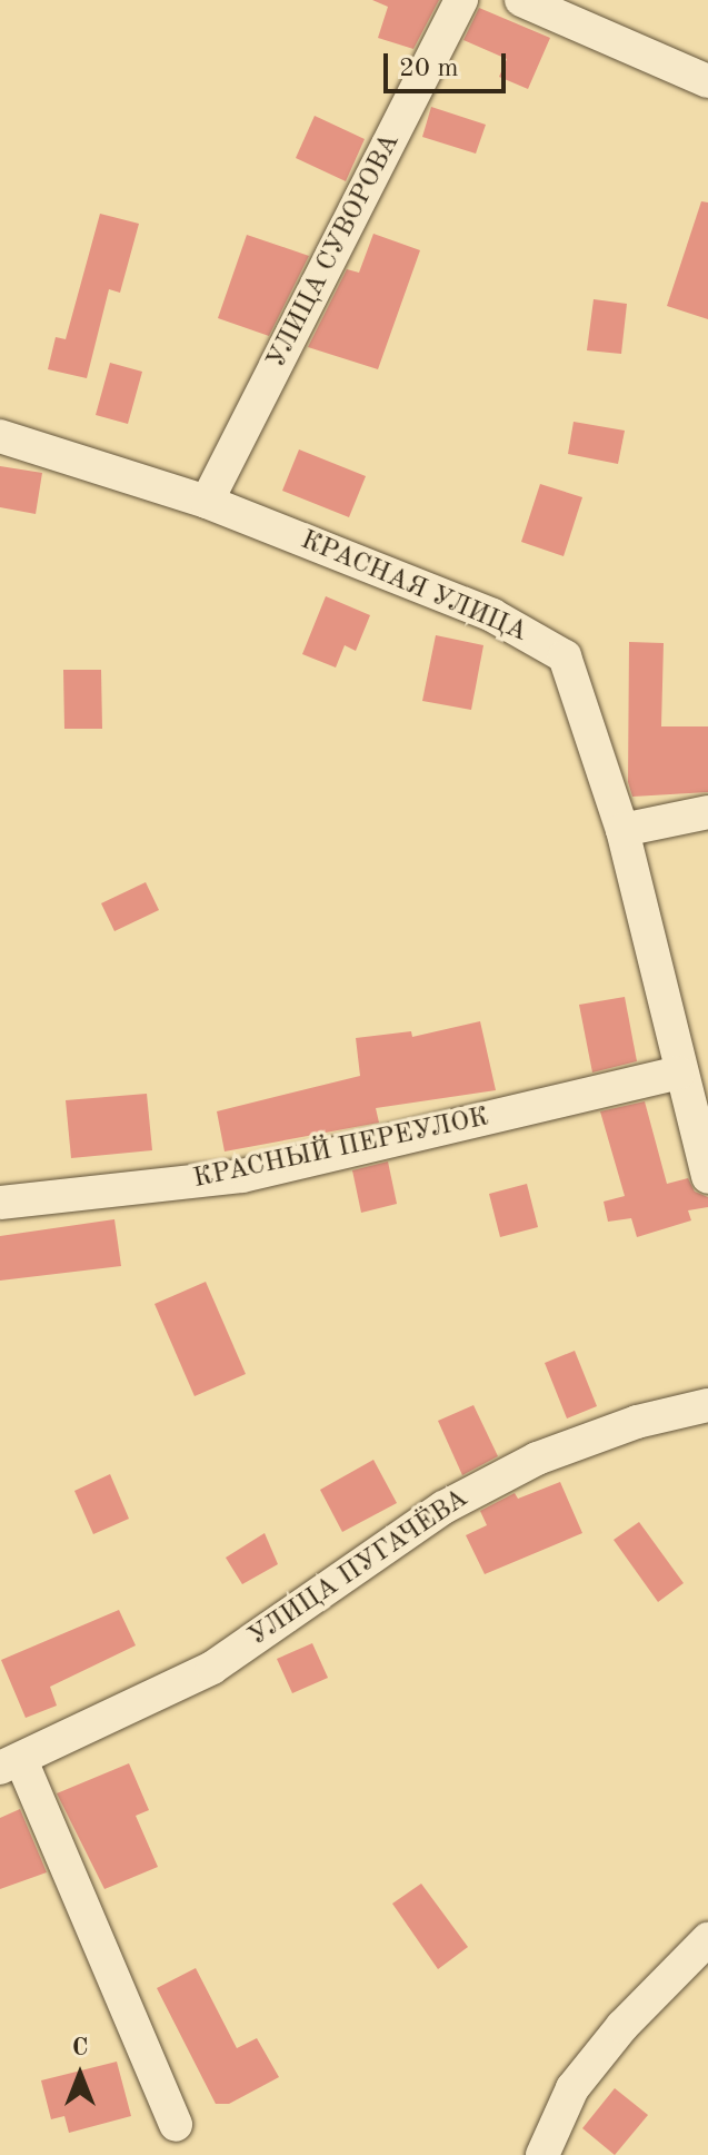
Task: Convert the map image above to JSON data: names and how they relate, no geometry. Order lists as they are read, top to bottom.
{
  "streets": {
    "street": [
      "УЛИЦА СУВОРОВА",
      "КРАСНАЯ УЛИЦА",
      "КРАСНЫЙ ПЕРЕУЛОК",
      "УЛИЦА ПУГАЧЁВА"
    ]
  },
  "crossings": [
    ["УЛИЦА СУВОРОВА", "КРАСНАЯ УЛИЦА"],
    ["КРАСНАЯ УЛИЦА", "КРАСНЫЙ ПЕРЕУЛОК"]
  ],
  "scale_bar": "20 m",
  "north": "top"
}
